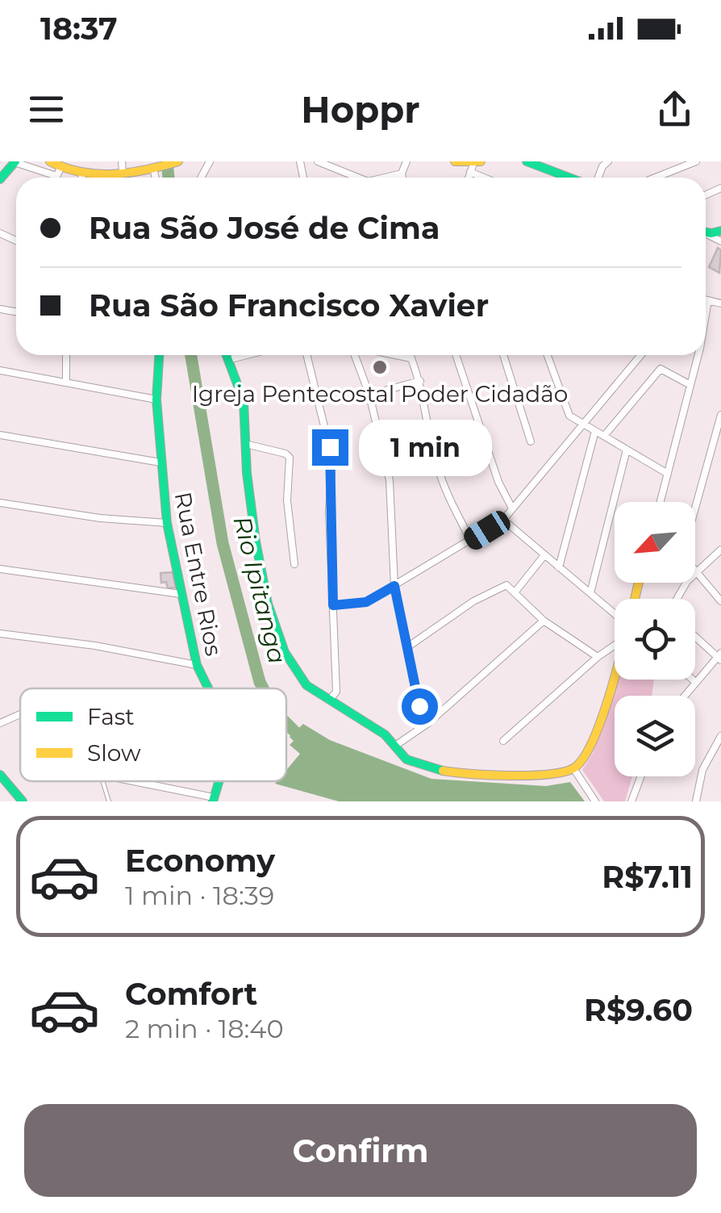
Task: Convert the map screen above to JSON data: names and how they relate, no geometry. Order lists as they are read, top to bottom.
{
  "streets": {
    "street": ["Rua Entre Rios"]
  },
  "water": ["Rio Ipitanga"],
  "places": ["Igreja Pentecostal Poder Cidadão"],
  "legend": ["Fast", "Slow"],
  "north": "bottom left",
  "page": {
    "status": "18:37",
    "header": "Hoppr",
    "banner": ["Rua São José de Cima", "Rua São Francisco Xavier"],
    "bubble": "1 min",
    "list": [
      {
        "name": "Economy",
        "note": "1 min · 18:39",
        "value": "R$7.11"
      },
      {
        "name": "Comfort",
        "note": "2 min · 18:40",
        "value": "R$9.60"
      }
    ],
    "buttons": "Confirm"
  }
}
